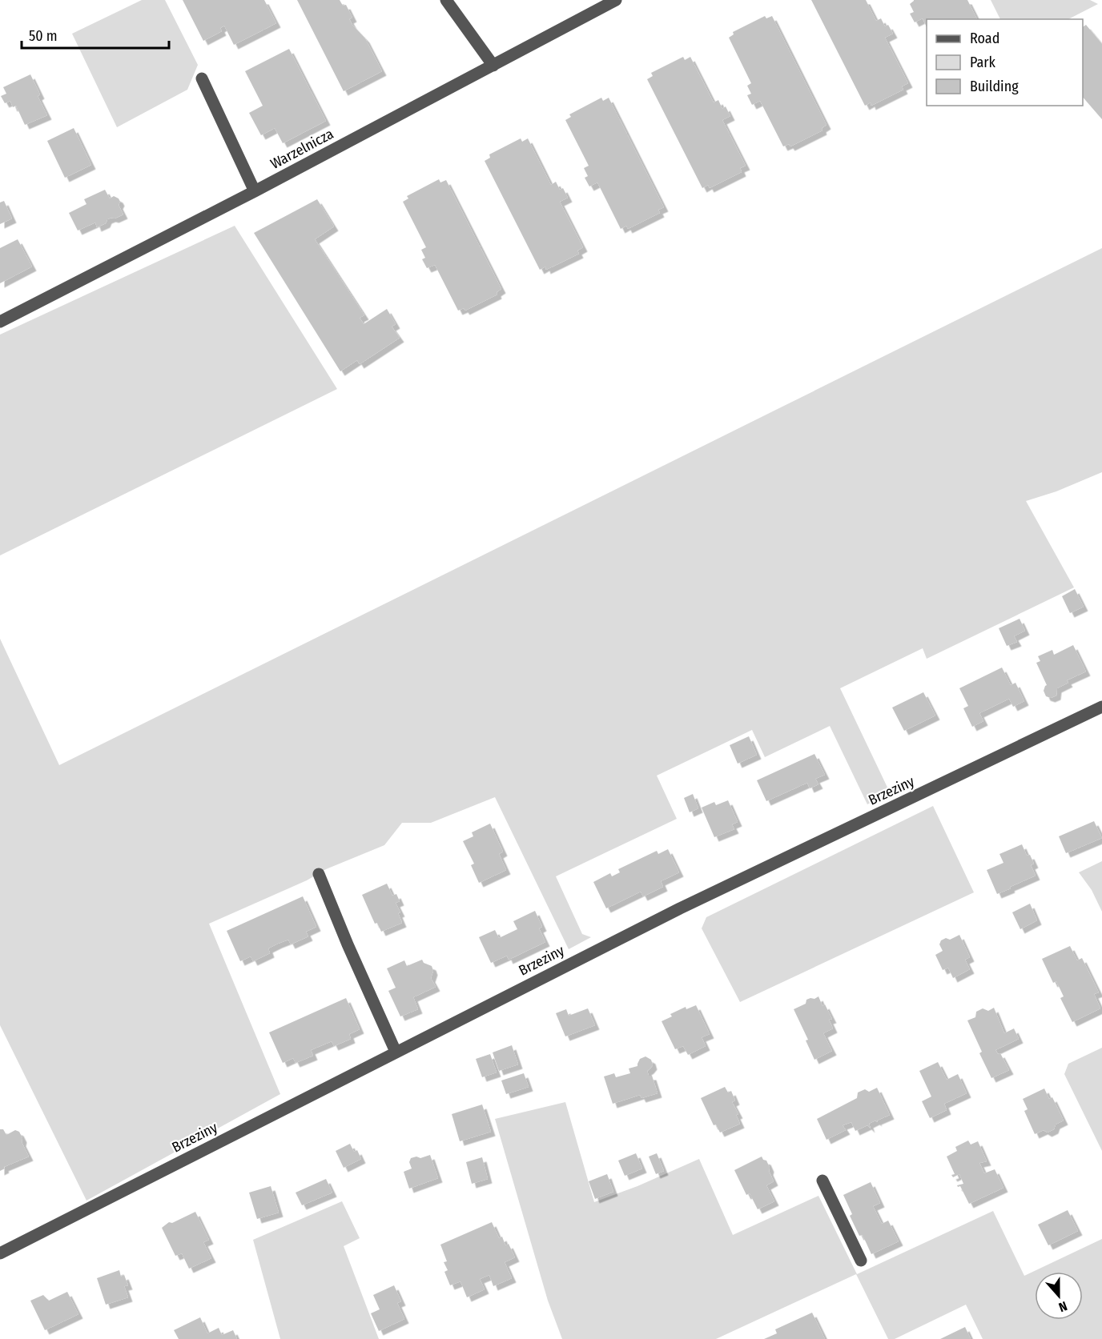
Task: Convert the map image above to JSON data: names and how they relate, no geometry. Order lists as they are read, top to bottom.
{
  "streets": {
    "street": ["Warzelnicza", "Brzeziny"]
  },
  "legend": ["Road", "Park", "Building"],
  "scale_bar": "50 m",
  "north": "bottom"
}
